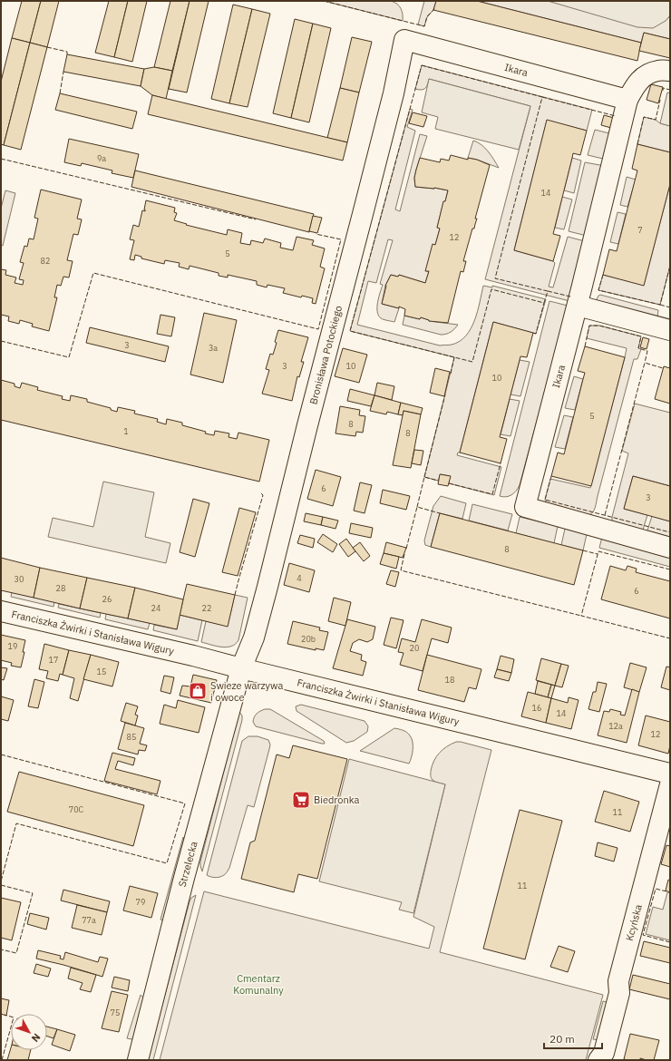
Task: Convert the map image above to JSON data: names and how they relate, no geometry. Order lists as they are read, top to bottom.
{
  "streets": {
    "street": [
      "Ikara",
      "Bronisława Potockiego",
      "Franciszka Żwirki i Stanisława Wigury",
      "Strzelecka",
      "Kcyńska"
    ]
  },
  "crossings": [
    ["Ikara", "Bronisława Potockiego"],
    ["Bronisława Potockiego", "Franciszka Żwirki i Stanisława Wigury"],
    ["Bronisława Potockiego", "Strzelecka"],
    ["Franciszka Żwirki i Stanisława Wigury", "Strzelecka"]
  ],
  "parks": ["Cmentarz Komunalny"],
  "places": {
    "shop": ["Swieze warzywa i owoce"],
    "supermarket": ["Biedronka"]
  },
  "house_numbers": [
    "9a",
    "14",
    "7",
    "12",
    "5",
    "82",
    "3",
    "3a",
    "3",
    "10",
    "10",
    "5",
    "8",
    "1",
    "8",
    "6",
    "3",
    "8",
    "4",
    "30",
    "28",
    "6",
    "26",
    "24",
    "22",
    "20b",
    "19",
    "20",
    "17",
    "15",
    "18",
    "16",
    "14",
    "12a",
    "12",
    "85",
    "70C",
    "11",
    "11",
    "79",
    "77a",
    "75"
  ],
  "scale_bar": "20 m",
  "north": "bottom right"
}
